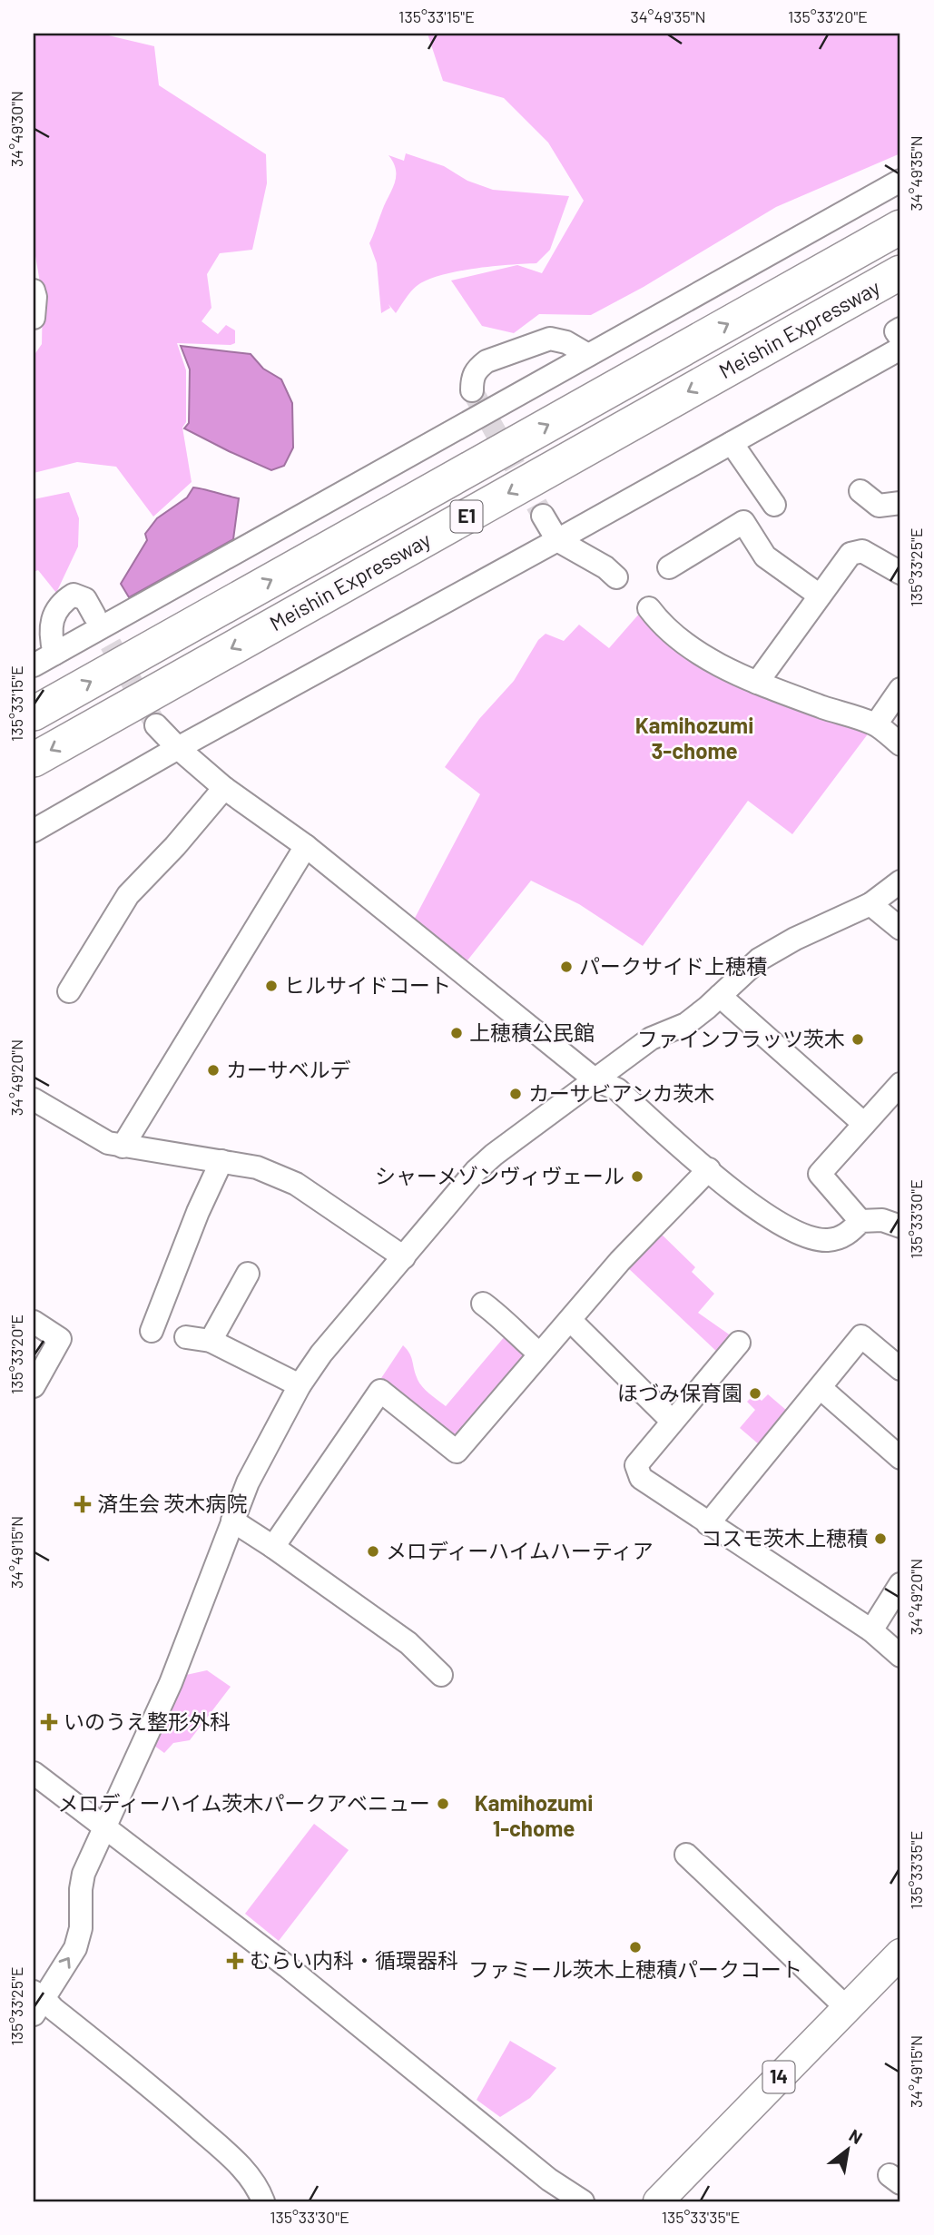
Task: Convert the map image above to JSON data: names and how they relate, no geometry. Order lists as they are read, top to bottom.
{
  "streets": {
    "highway": ["Meishin Expressway", "E1"],
    "main road": ["14"]
  },
  "districts": ["Kamihozumi 3-chome", "Kamihozumi 1-chome"],
  "places": {
    "other": [
      "パークサイド上穂積",
      "ヒルサイドコート",
      "上穂積公民館",
      "ファインフラッツ茨木",
      "カーサベルデ",
      "カーサビアンカ茨木",
      "シャーメゾンヴィヴェール",
      "ほづみ保育園",
      "コスモ茨木上穂積",
      "メロディーハイムハーティア",
      "メロディーハイム茨木パークアベニュー",
      "ファミール茨木上穂積パークコート"
    ],
    "health": ["済生会 茨木病院", "いのうえ整形外科", "むらい内科・循環器科"]
  },
  "north": "top right",
  "coordinates": [
    "135°33'15\"E",
    "34°49'35\"N",
    "135°33'20\"E",
    "34°49'30\"N",
    "135°33'25\"E",
    "34°49'20\"N",
    "135°33'30\"E",
    "34°49'15\"N",
    "135°33'35\"E"
  ]
}
